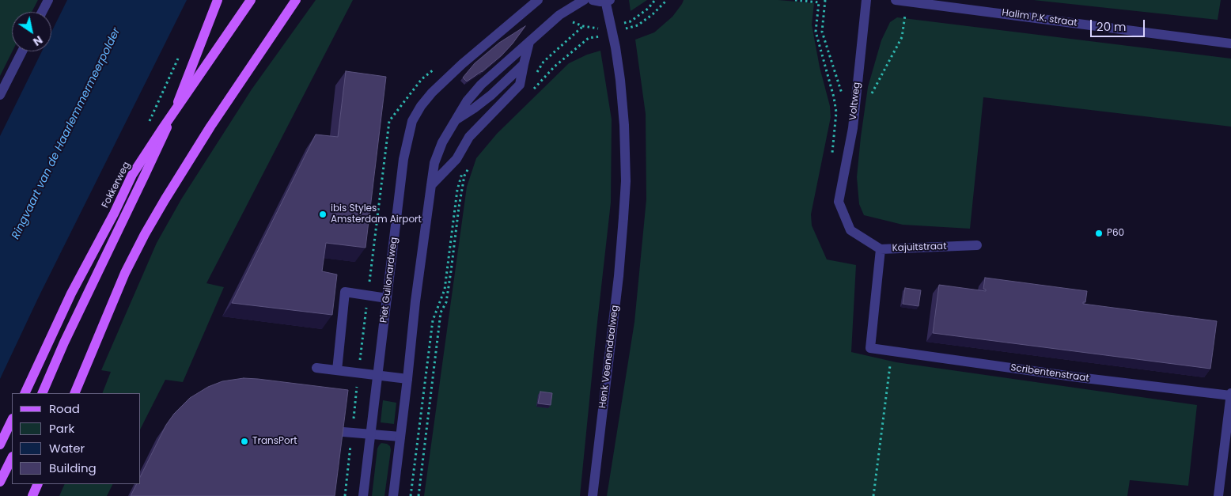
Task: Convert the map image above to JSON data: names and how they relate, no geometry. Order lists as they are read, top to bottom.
{
  "streets": {
    "main road": ["Fokkerweg"],
    "street": [
      "Halim P.K. straat",
      "Voltweg",
      "Kajuitstraat",
      "Piet Guilonardweg",
      "Henk Veenendaalweg",
      "Scribentenstraat"
    ]
  },
  "crossings": [
    ["Voltweg", "Kajuitstraat"],
    ["Kajuitstraat", "Scribentenstraat"]
  ],
  "water": ["Ringvaart van de Haarlemmermeerpolder"],
  "places": ["ibis Styles Amsterdam Airport", "P60", "TransPort"],
  "legend": [
    "Road",
    "Park",
    "Water",
    "Building"
  ],
  "scale_bar": "20 m",
  "north": "bottom right"
}
